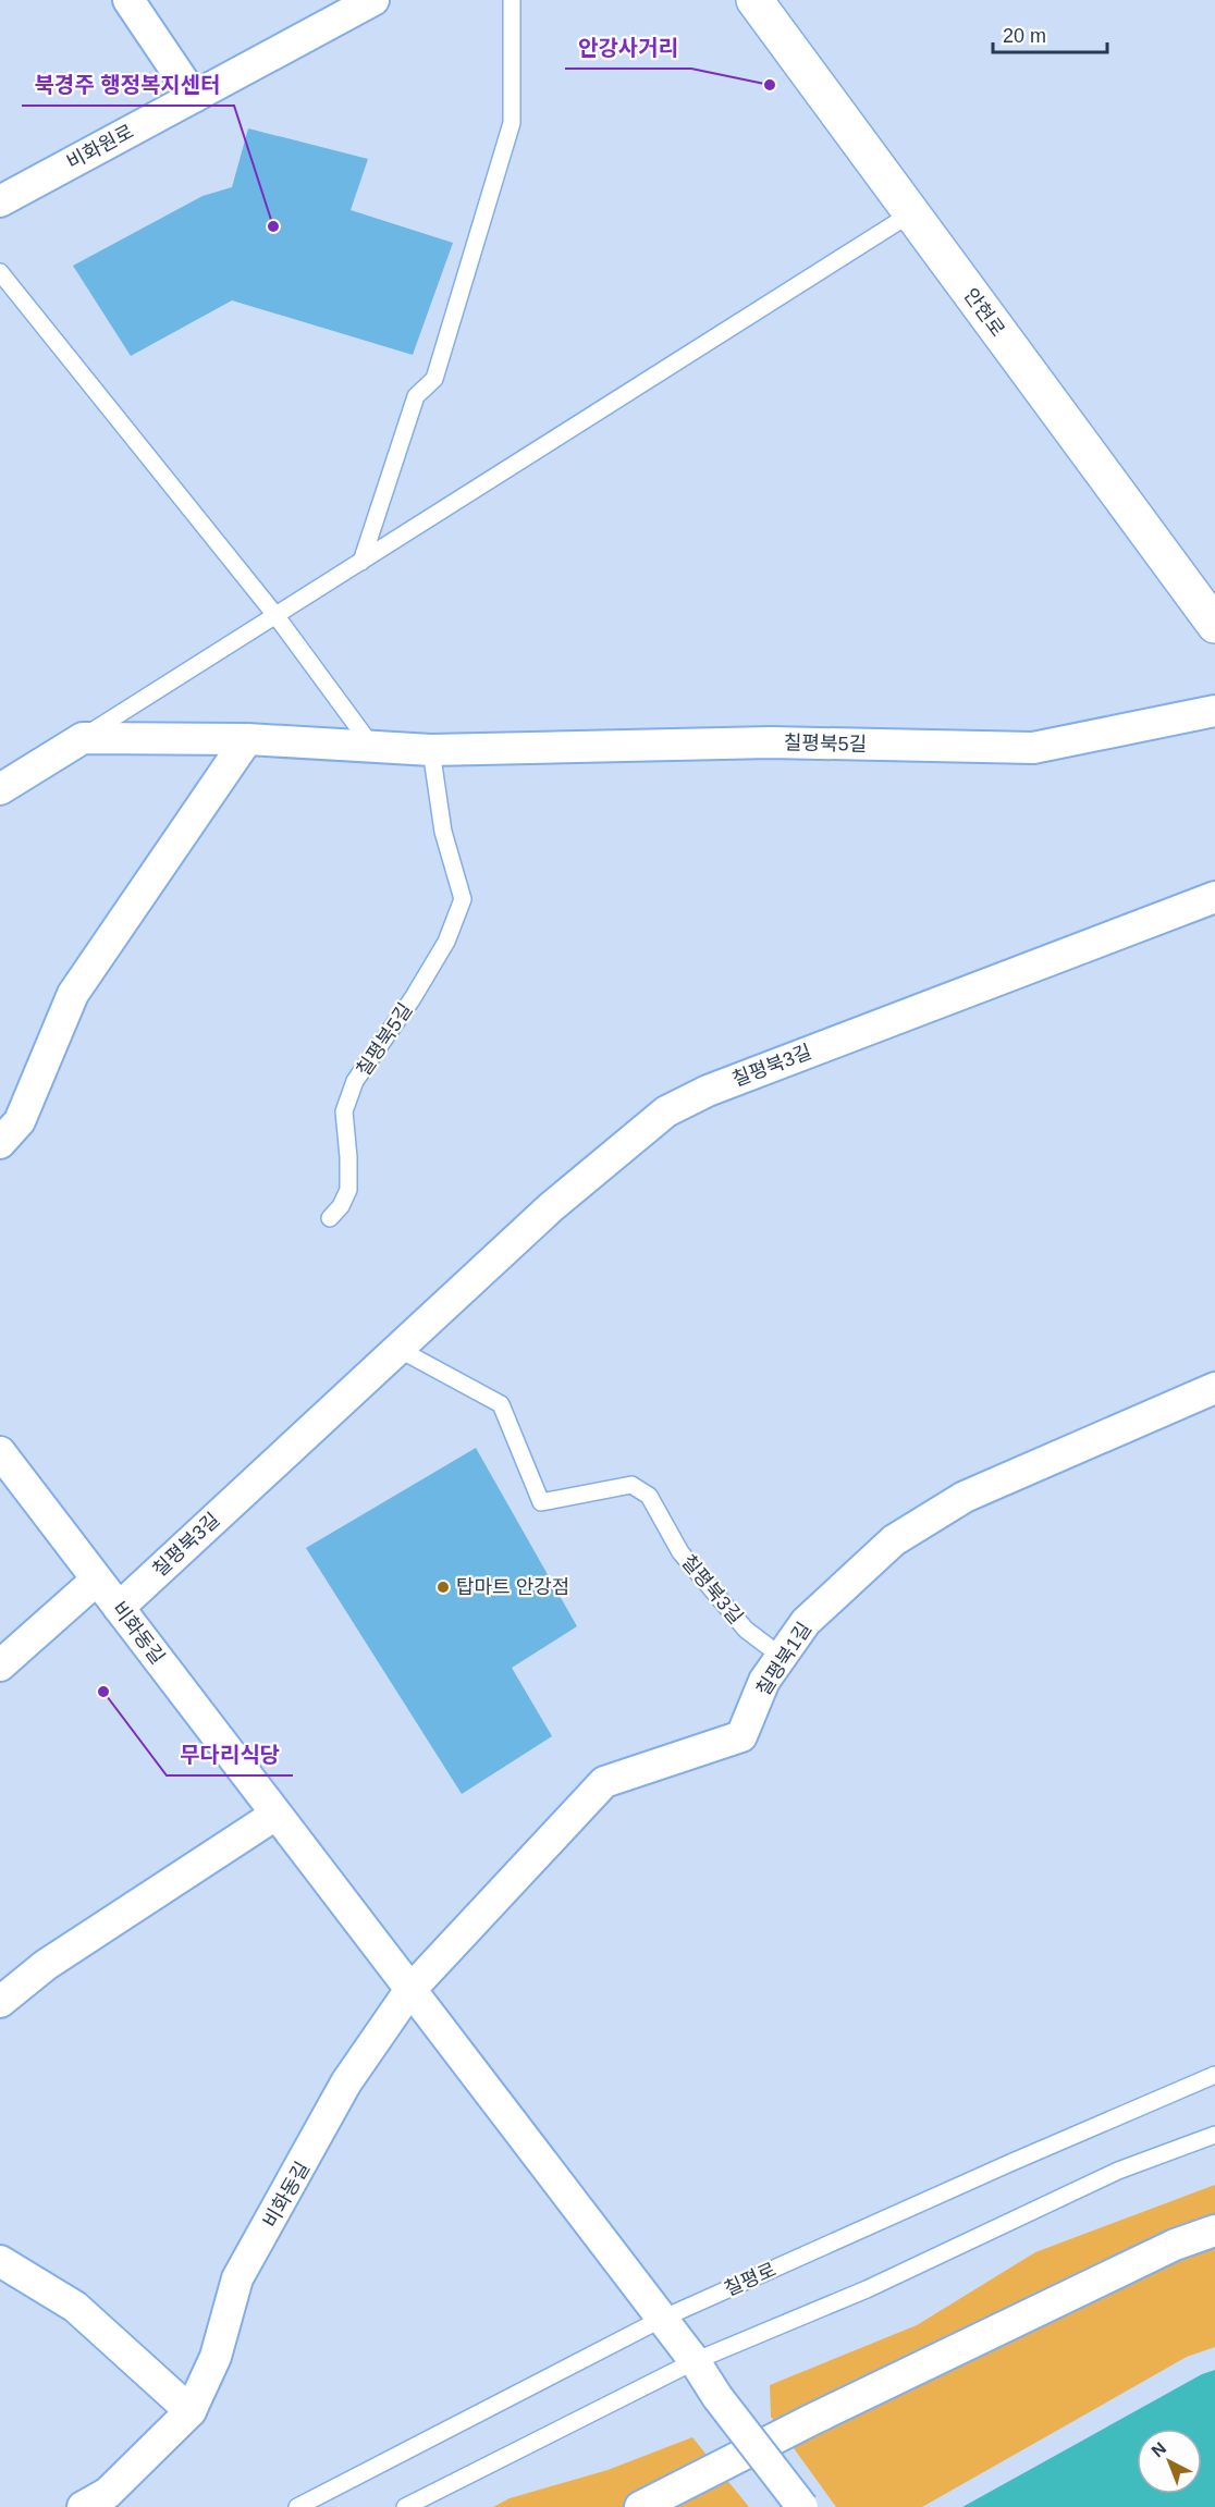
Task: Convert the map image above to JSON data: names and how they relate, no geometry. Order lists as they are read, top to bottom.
{
  "streets": {
    "main road": ["안현로"],
    "street": [
      "비화원로",
      "칠평북5길",
      "칠평북3길",
      "비화동길",
      "칠평북1길"
    ],
    "lane": ["칠평로"]
  },
  "crossings": [
    ["칠평북3길", "비화동길"],
    ["칠평북3길", "칠평북1길"],
    ["비화동길", "칠평북1길"],
    ["비화동길", "칠평로"]
  ],
  "places": [
    "안강사거리",
    "북경주 행정복지센터",
    "탑마트 안강점",
    "무다리식당"
  ],
  "scale_bar": "20 m",
  "north": "top left"
}
